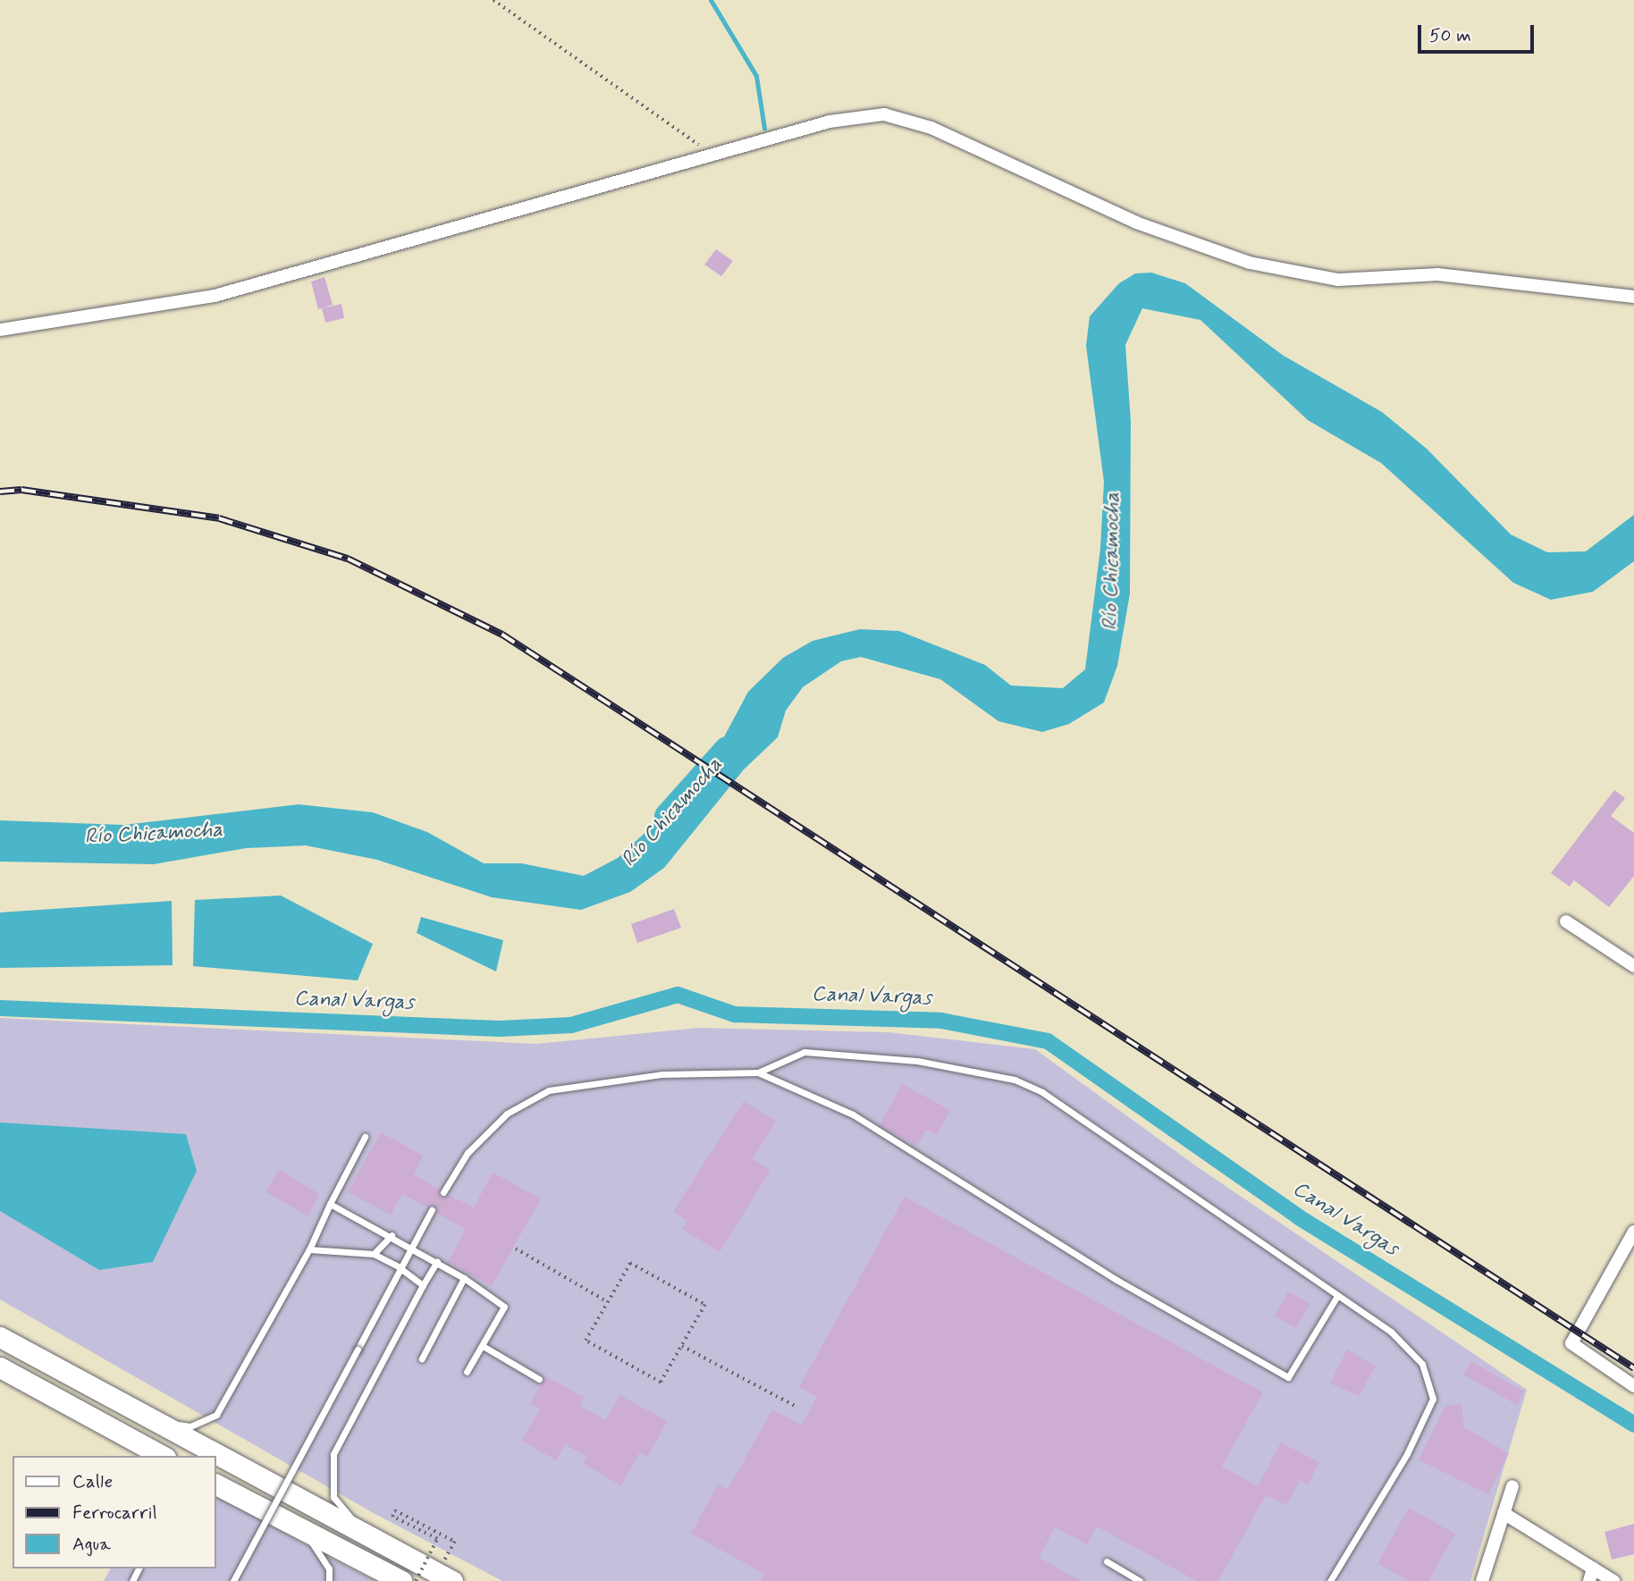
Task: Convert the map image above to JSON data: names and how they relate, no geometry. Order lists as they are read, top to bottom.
{
  "water": ["Río Chicamocha", "Canal Vargas"],
  "legend": ["Calle", "Ferrocarril", "Agua"],
  "scale_bar": "50 m"
}
